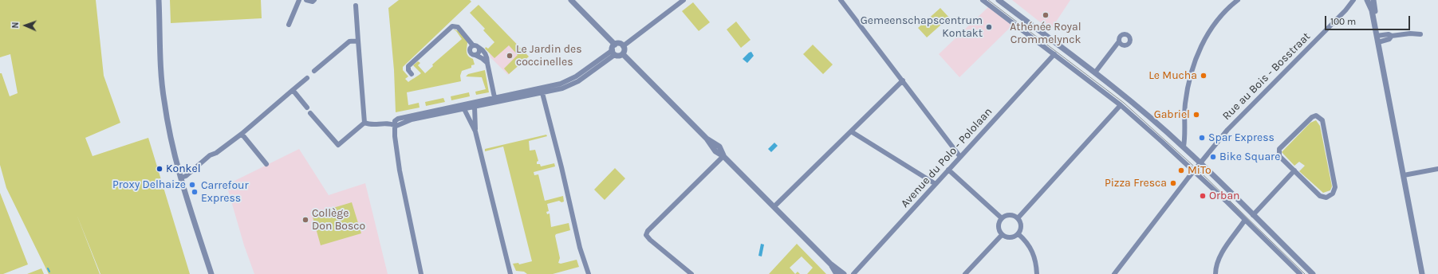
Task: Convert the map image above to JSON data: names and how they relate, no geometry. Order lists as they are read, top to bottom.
{
  "streets": {
    "street": ["Rue au Bois - Bosstraat", "Avenue du Polo - Pololaan"]
  },
  "places": [
    "Athénée Royal Crommelynck",
    "Gemeenschapscentrum Kontakt",
    "Le Jardin des coccinelles",
    "Le Mucha",
    "Gabriel",
    "Spar Express",
    "Bike Square",
    "Konkel",
    "MiTo",
    "Pizza Fresca",
    "Proxy Delhaize",
    "Carrefour Express",
    "Orban",
    "Collège Don Bosco"
  ],
  "scale_bar": "100 m",
  "north": "left"
}
